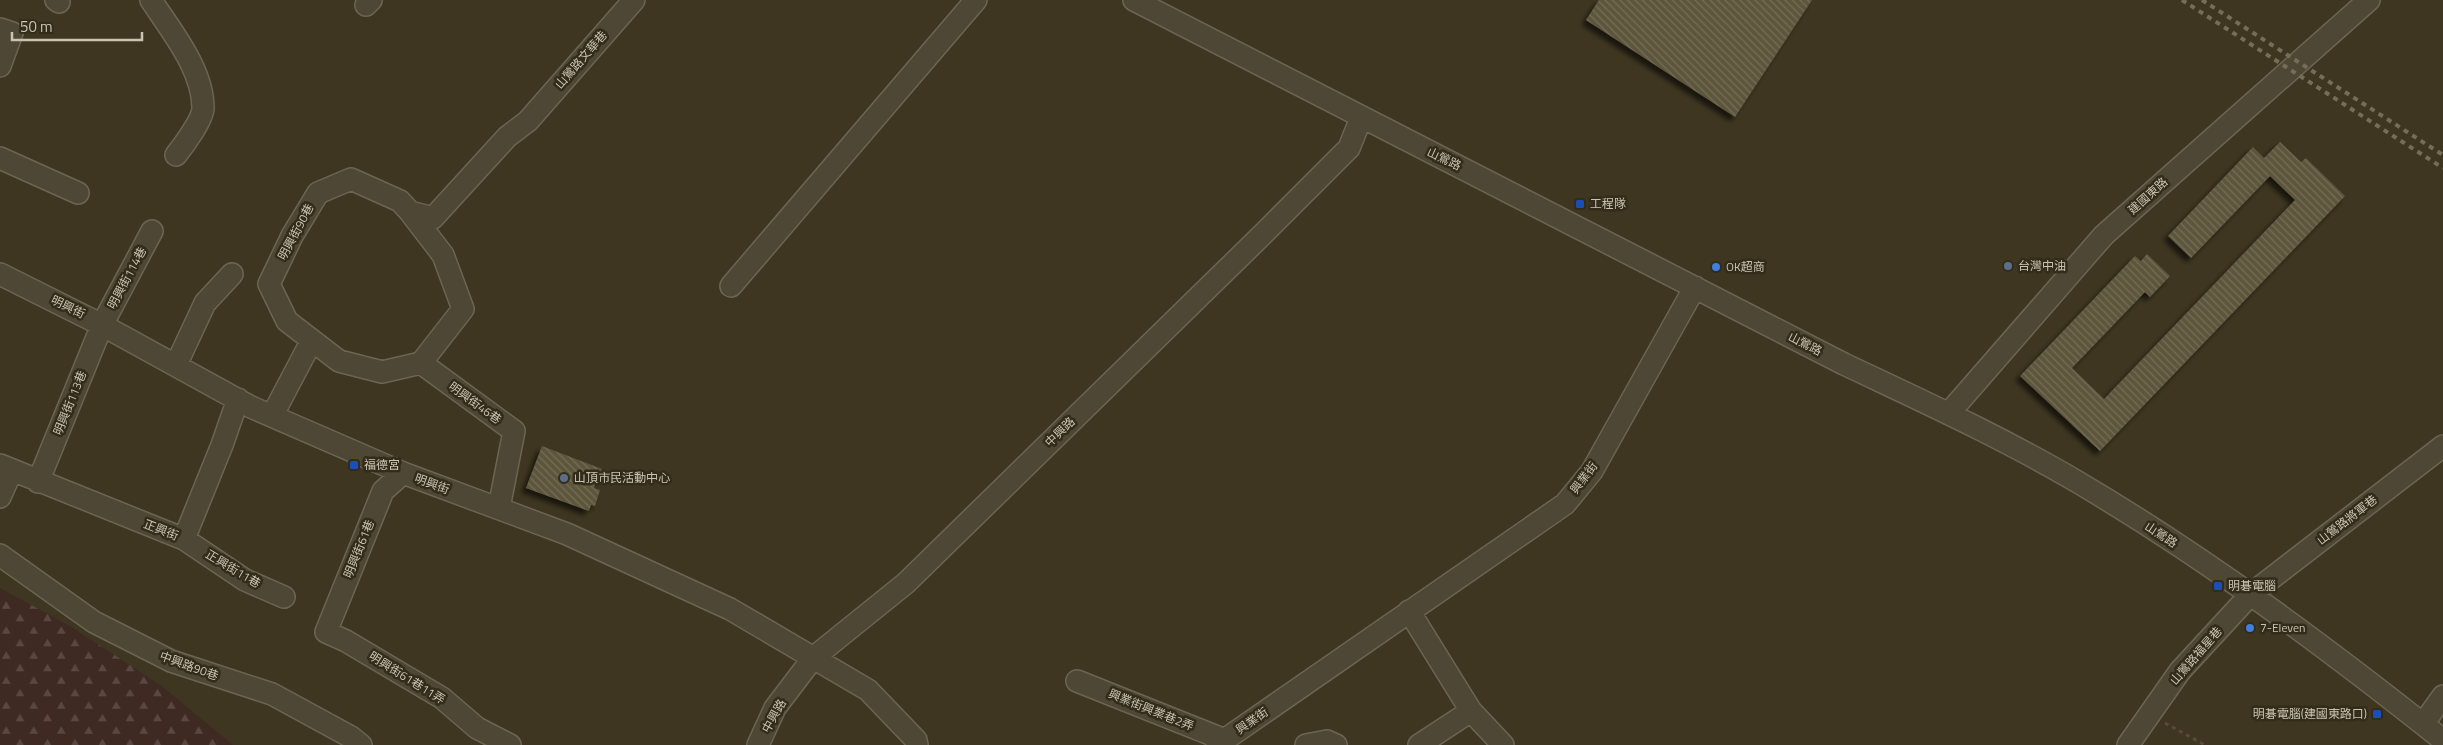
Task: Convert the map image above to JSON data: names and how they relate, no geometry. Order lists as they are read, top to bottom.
{
  "streets": {
    "street": [
      "山鶯路文華巷",
      "山鶯路",
      "建國東路",
      "明興街90巷",
      "明興街114巷",
      "明興街",
      "明興街113巷",
      "明興街46巷",
      "中興路",
      "興業街",
      "山鶯路將軍巷",
      "正興街",
      "明興街61巷",
      "正興街11巷",
      "山鶯路福星巷",
      "中興路90巷",
      "明興街61巷11弄",
      "興業街興業巷2弄"
    ]
  },
  "crossings": [
    ["山鶯路文華巷", "明興街90巷"],
    ["山鶯路", "建國東路"],
    ["山鶯路", "中興路"],
    ["山鶯路", "興業街"],
    ["山鶯路", "山鶯路將軍巷"],
    ["山鶯路", "山鶯路福星巷"],
    ["明興街90巷", "明興街46巷"],
    ["明興街114巷", "明興街"],
    ["明興街114巷", "明興街113巷"],
    ["明興街", "明興街113巷"],
    ["明興街", "明興街46巷"],
    ["明興街", "中興路"],
    ["明興街", "正興街"],
    ["明興街", "明興街61巷"],
    ["明興街113巷", "正興街"],
    ["興業街", "興業街興業巷2弄"],
    ["山鶯路將軍巷", "山鶯路福星巷"],
    ["正興街", "正興街11巷"],
    ["明興街61巷", "明興街61巷11弄"]
  ],
  "places": {
    "transit": [
      "工程隊",
      "福德宮",
      "明碁電腦",
      "明碁電腦(建國東路口)"
    ],
    "other": [
      "台灣中油",
      "OK超商",
      "山頂市民活動中心",
      "7-Eleven"
    ]
  },
  "scale_bar": "50 m"
}
